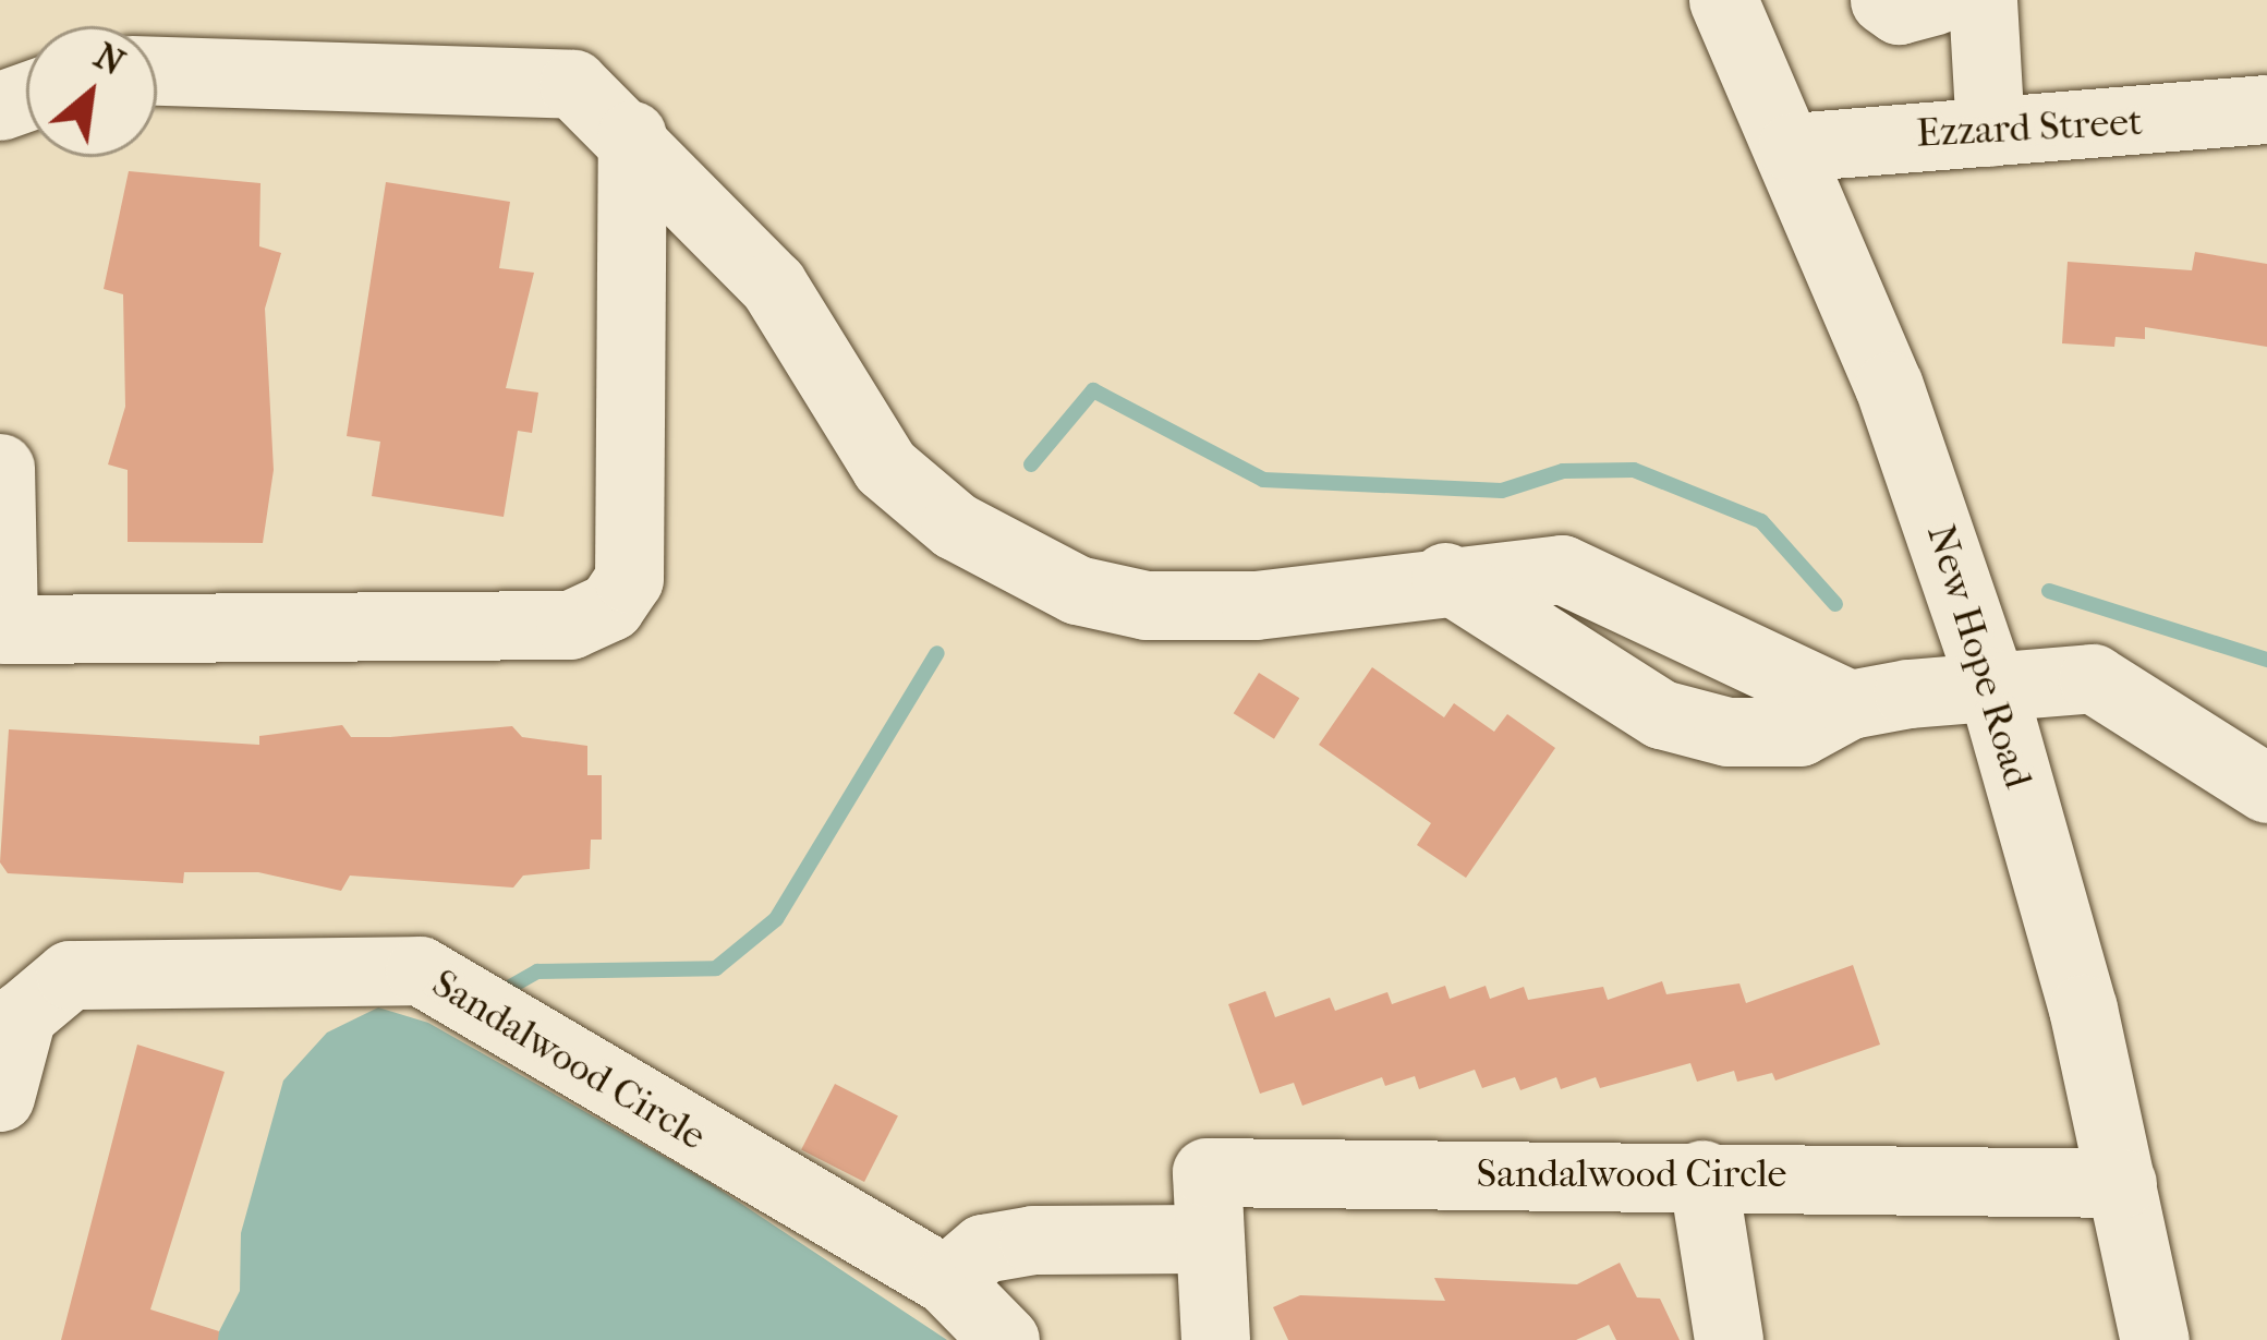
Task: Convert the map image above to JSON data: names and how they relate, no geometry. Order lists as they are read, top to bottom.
{
  "streets": {
    "street": ["Ezzard Street", "New Hope Road", "Sandalwood Circle"]
  },
  "crossings": [
    ["Ezzard Street", "New Hope Road"],
    ["New Hope Road", "Sandalwood Circle"]
  ],
  "north": "top right"
}
